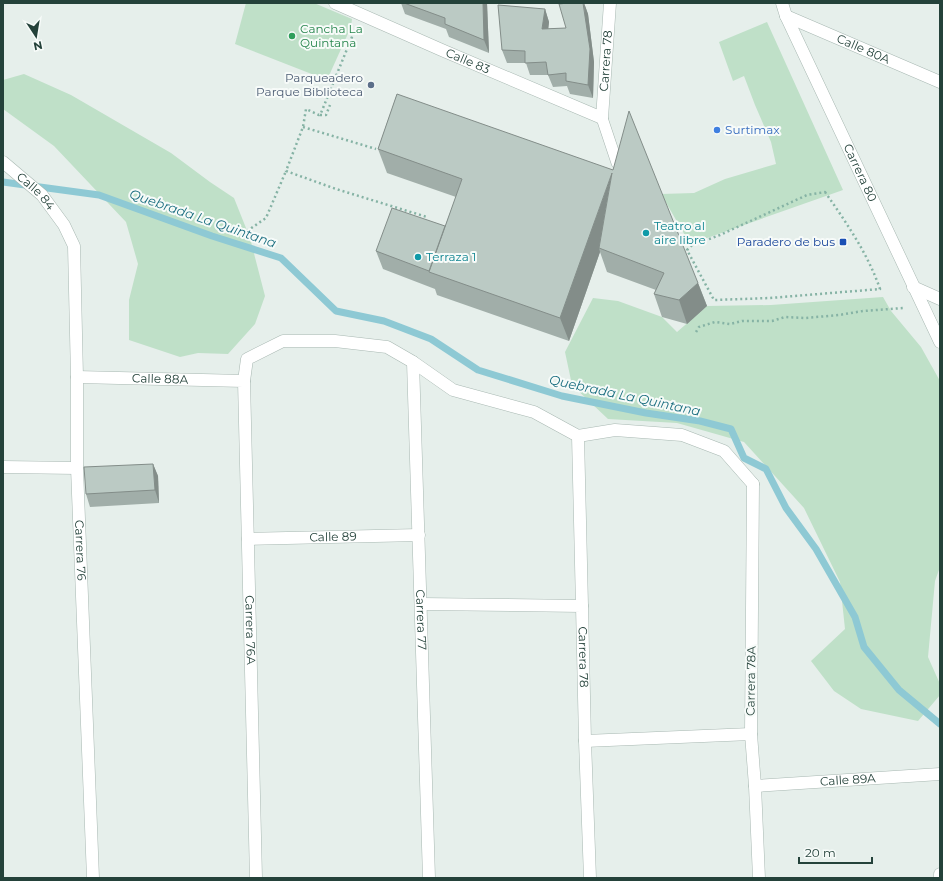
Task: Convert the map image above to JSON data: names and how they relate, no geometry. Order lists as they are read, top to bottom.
{
  "streets": {
    "street": [
      "Calle 80A",
      "Carrera 78",
      "Calle 83",
      "Carrera 80",
      "Calle 84",
      "Calle 88A",
      "Calle 89",
      "Carrera 76",
      "Carrera 77",
      "Carrera 76A",
      "Carrera 78A",
      "Calle 89A"
    ]
  },
  "crossings": [
    ["Calle 80A", "Carrera 80"],
    ["Carrera 78", "Calle 83"],
    ["Carrera 78", "Carrera 78A"],
    ["Calle 84", "Carrera 76"],
    ["Calle 88A", "Carrera 76"],
    ["Calle 88A", "Carrera 76A"],
    ["Calle 89", "Carrera 77"],
    ["Calle 89", "Carrera 76A"],
    ["Carrera 77", "Carrera 76A"],
    ["Carrera 78A", "Calle 89A"]
  ],
  "water": ["Quebrada La Quintana"],
  "places": {
    "other": [
      "Cancha La Quintana",
      "Parqueadero Parque Biblioteca",
      "Surtimax",
      "Teatro al aire libre",
      "Terraza 1"
    ],
    "transit": ["Paradero de bus"]
  },
  "scale_bar": "20 m",
  "north": "bottom"
}
